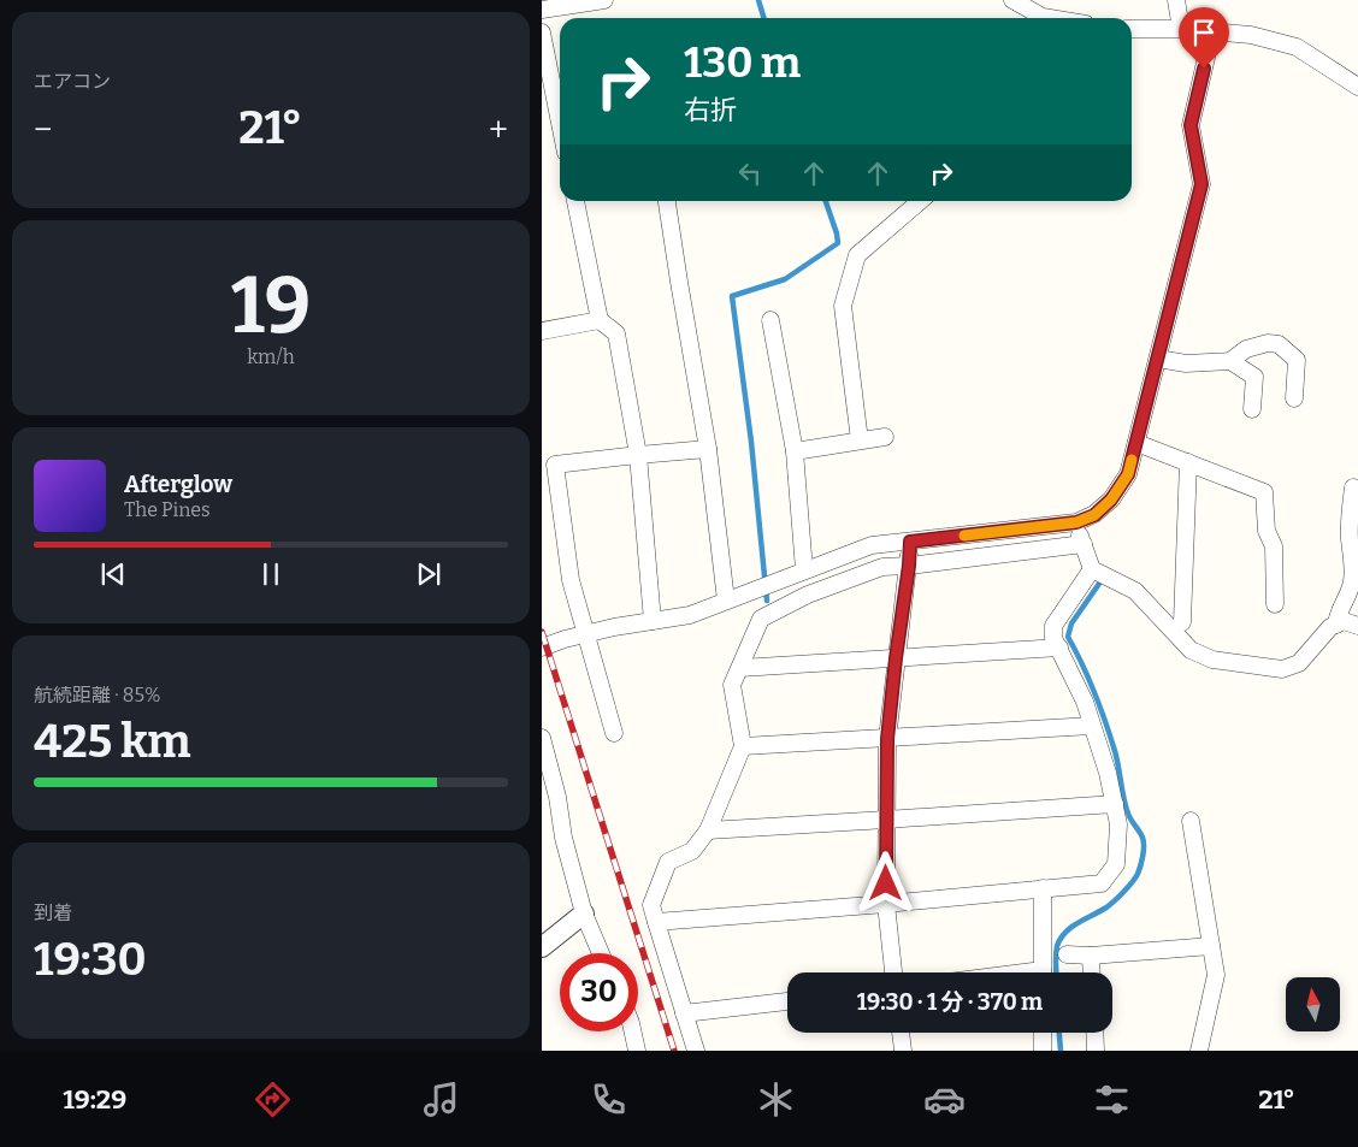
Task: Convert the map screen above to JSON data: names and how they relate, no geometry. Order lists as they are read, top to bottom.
{
  "north": "top",
  "page": {
    "tile": [
      "エアコン",
      ["19", "km/h"],
      ["航続距離 · 85%", "425 km"],
      ["到着", "19:30"]
    ],
    "turn": ["130 m", "右折"],
    "heat": ["−", "21°", "+"],
    "song": ["Afterglow", "The Pines"],
    "limit": "30",
    "trip": "19:30 · 1 分 · 370 m",
    "tabs": ["19:29", "21°"]
  }
}
